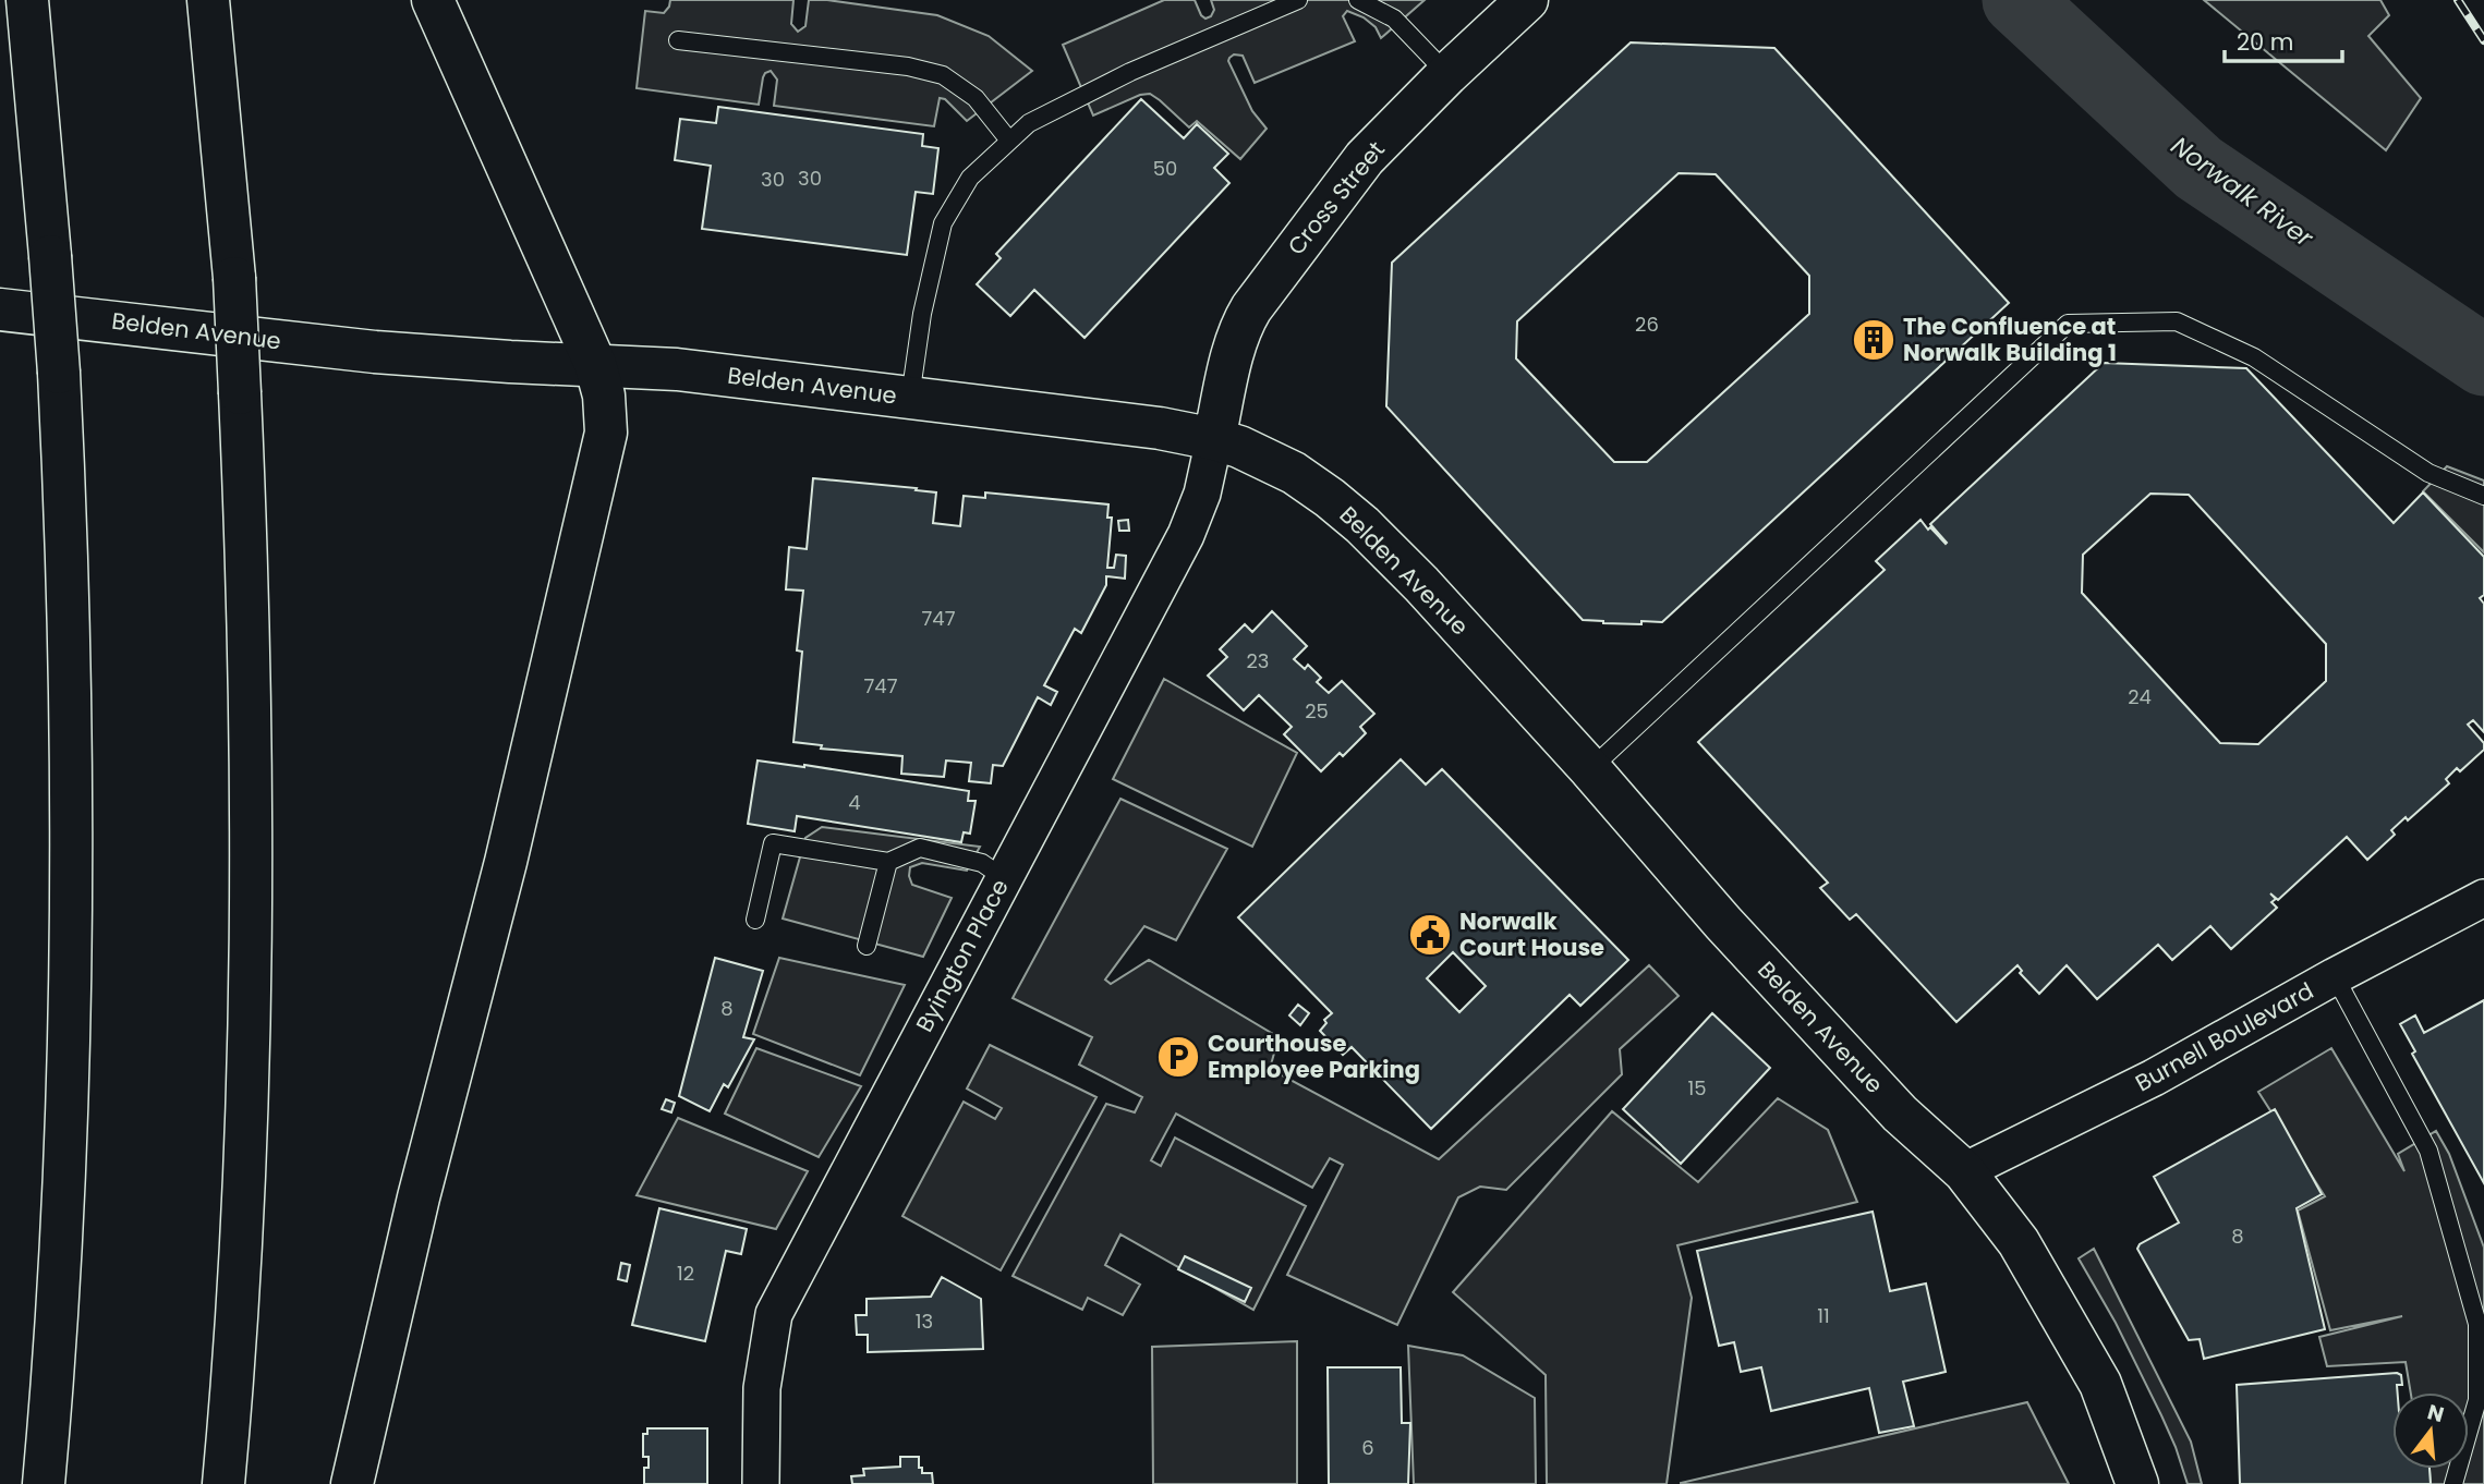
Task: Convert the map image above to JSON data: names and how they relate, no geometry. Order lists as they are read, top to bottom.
{
  "streets": {
    "main road": ["Cross Street", "Belden Avenue"],
    "street": ["Byington Place", "Burnell Boulevard"]
  },
  "crossings": [
    ["Cross Street", "Belden Avenue"],
    ["Cross Street", "Byington Place"],
    ["Belden Avenue", "Byington Place"],
    ["Belden Avenue", "Burnell Boulevard"]
  ],
  "water": ["Norwalk River"],
  "places": {
    "building": ["The Confluence at Norwalk Building 1"],
    "public building": ["Norwalk Court House"],
    "parking": ["Courthouse Employee Parking"]
  },
  "house_numbers": [
    "50",
    "30",
    "30",
    "26",
    "747",
    "23",
    "747",
    "24",
    "25",
    "4",
    "8",
    "15",
    "8",
    "12",
    "11",
    "13",
    "6"
  ],
  "scale_bar": "20 m",
  "north": "top"
}
